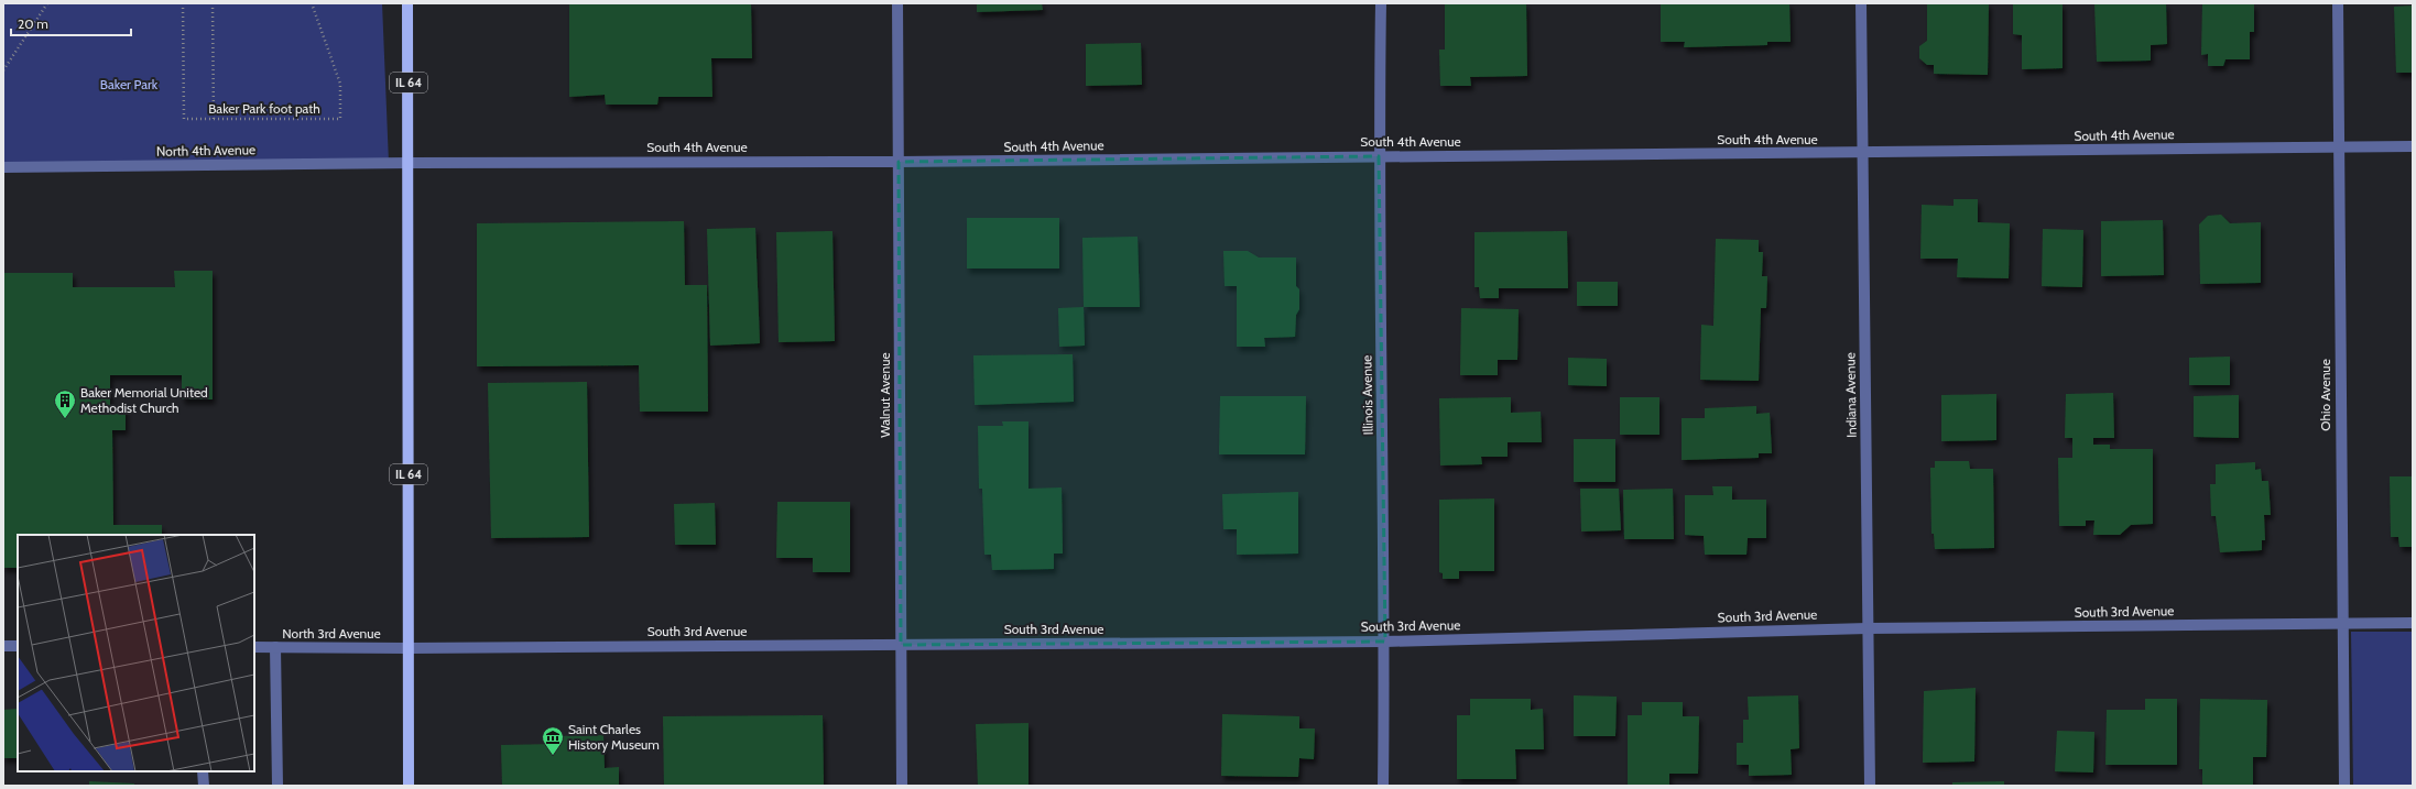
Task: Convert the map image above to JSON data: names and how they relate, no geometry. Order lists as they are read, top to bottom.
{
  "streets": {
    "main road": ["IL 64"],
    "street": [
      "South 4th Avenue",
      "North 4th Avenue",
      "Walnut Avenue",
      "Illinois Avenue",
      "Indiana Avenue",
      "Ohio Avenue",
      "South 3rd Avenue",
      "North 3rd Avenue"
    ],
    "path": ["Baker Park foot path"]
  },
  "crossings": [
    ["IL 64", "South 4th Avenue"],
    ["IL 64", "North 4th Avenue"],
    ["IL 64", "South 3rd Avenue"],
    ["IL 64", "North 3rd Avenue"],
    ["South 4th Avenue", "North 4th Avenue"],
    ["South 4th Avenue", "Walnut Avenue"],
    ["South 4th Avenue", "Illinois Avenue"],
    ["South 4th Avenue", "Indiana Avenue"],
    ["South 4th Avenue", "Ohio Avenue"],
    ["Walnut Avenue", "South 3rd Avenue"],
    ["Illinois Avenue", "South 3rd Avenue"],
    ["Indiana Avenue", "South 3rd Avenue"],
    ["Ohio Avenue", "South 3rd Avenue"],
    ["South 3rd Avenue", "North 3rd Avenue"]
  ],
  "parks": ["Baker Park"],
  "places": {
    "building": ["Baker Memorial United Methodist Church"],
    "museum": ["Saint Charles History Museum"]
  },
  "scale_bar": "20 m"
}
